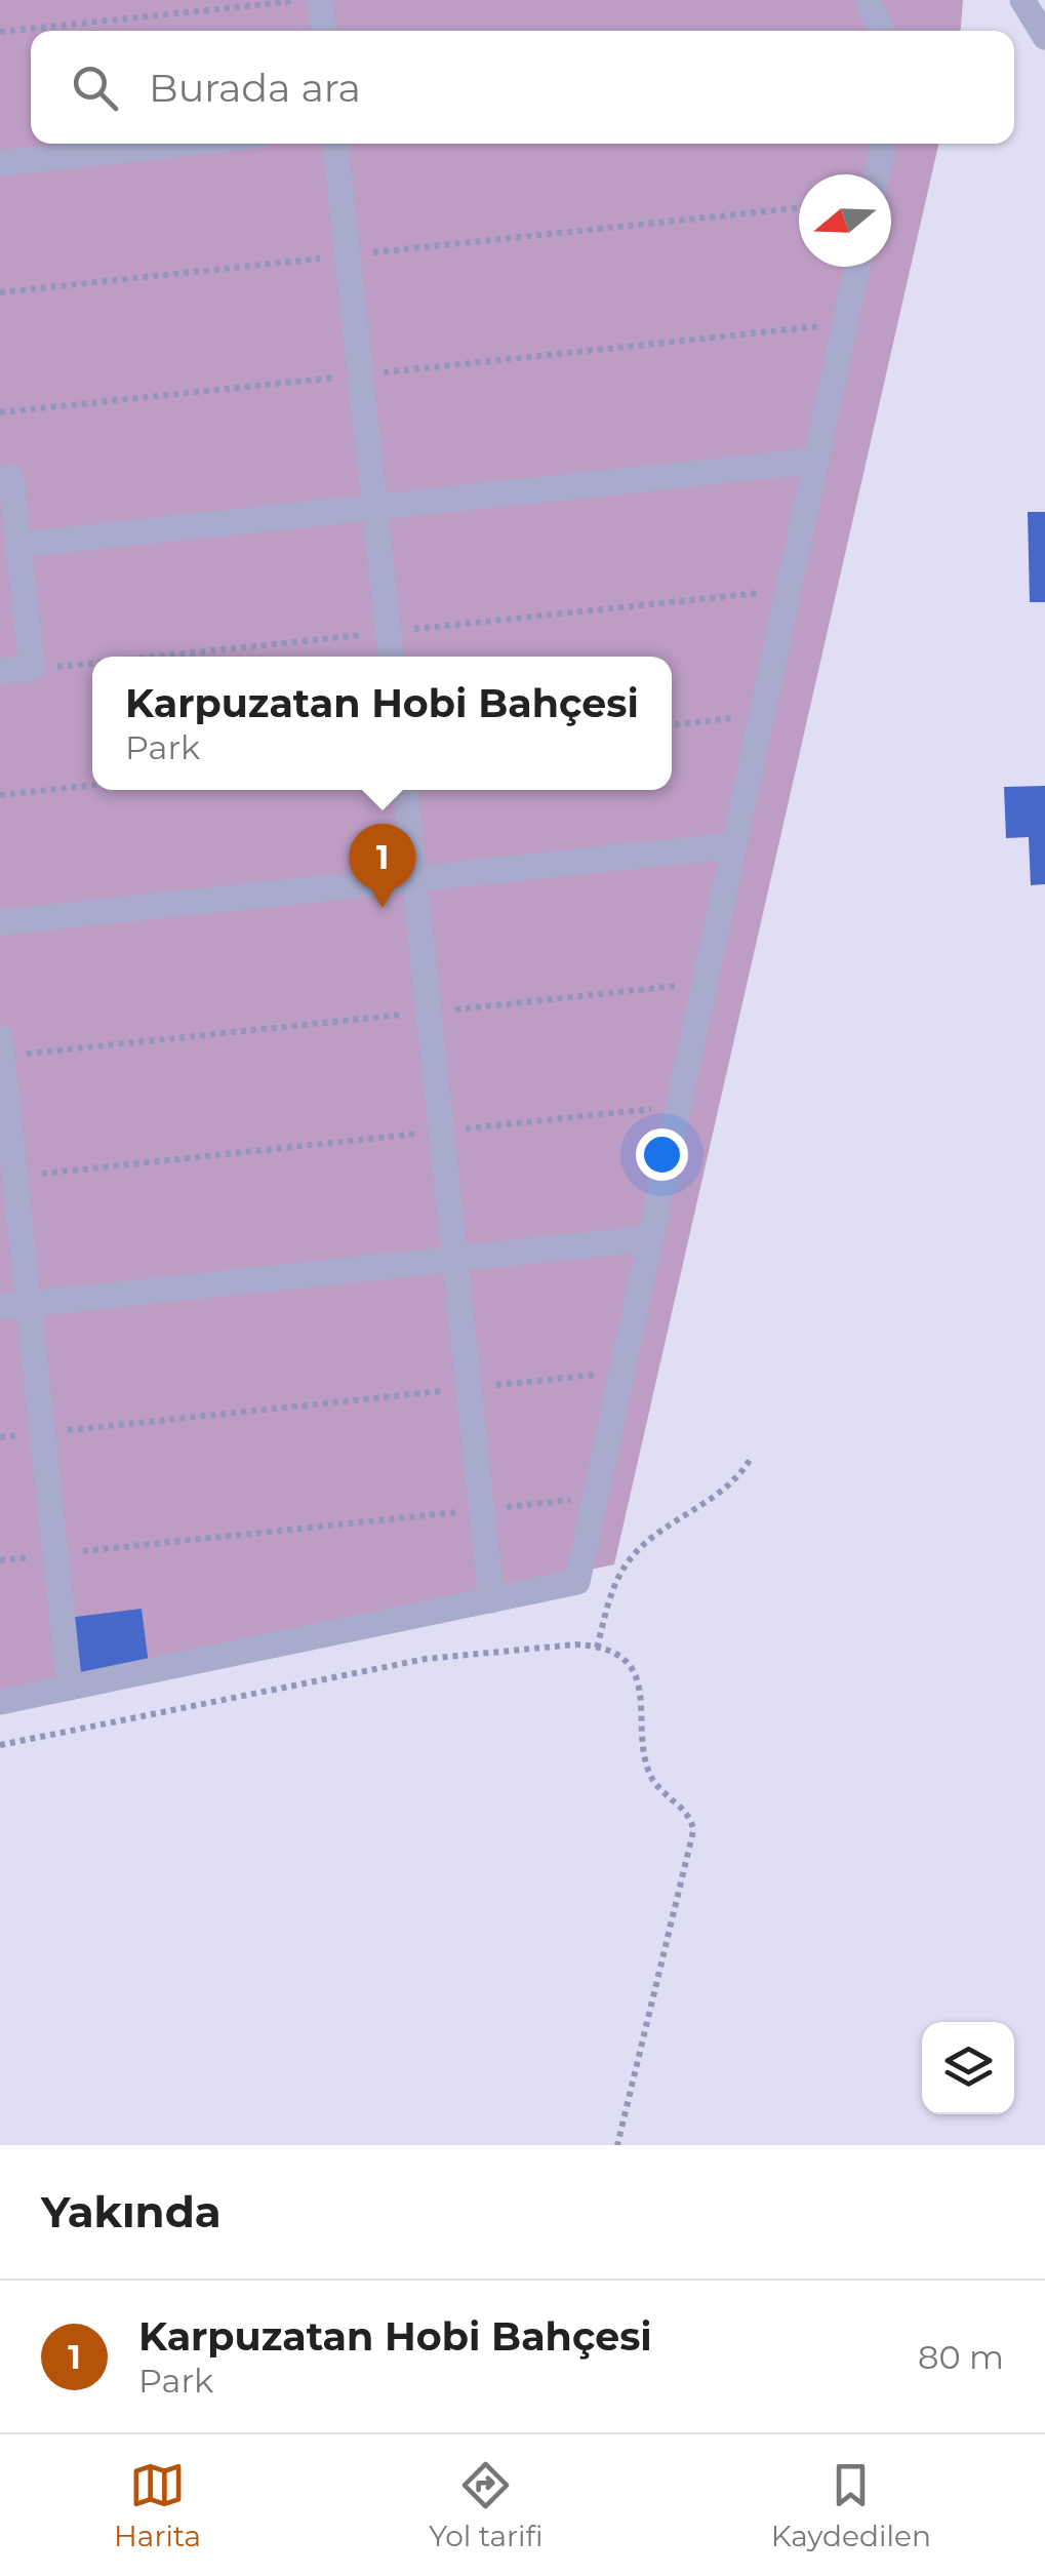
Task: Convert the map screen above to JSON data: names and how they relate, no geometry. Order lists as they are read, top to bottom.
{
  "north": "left",
  "page": {
    "search": "Burada ara",
    "popup": ["Karpuzatan Hobi Bahçesi", "Park"],
    "pins": "1",
    "heading": "Yakında",
    "list": [
      {
        "mark": "1",
        "name": "Karpuzatan Hobi Bahçesi",
        "note": "Park",
        "value": "80 m"
      }
    ],
    "nav": ["Harita", "Yol tarifi", "Kaydedilen"]
  }
}
